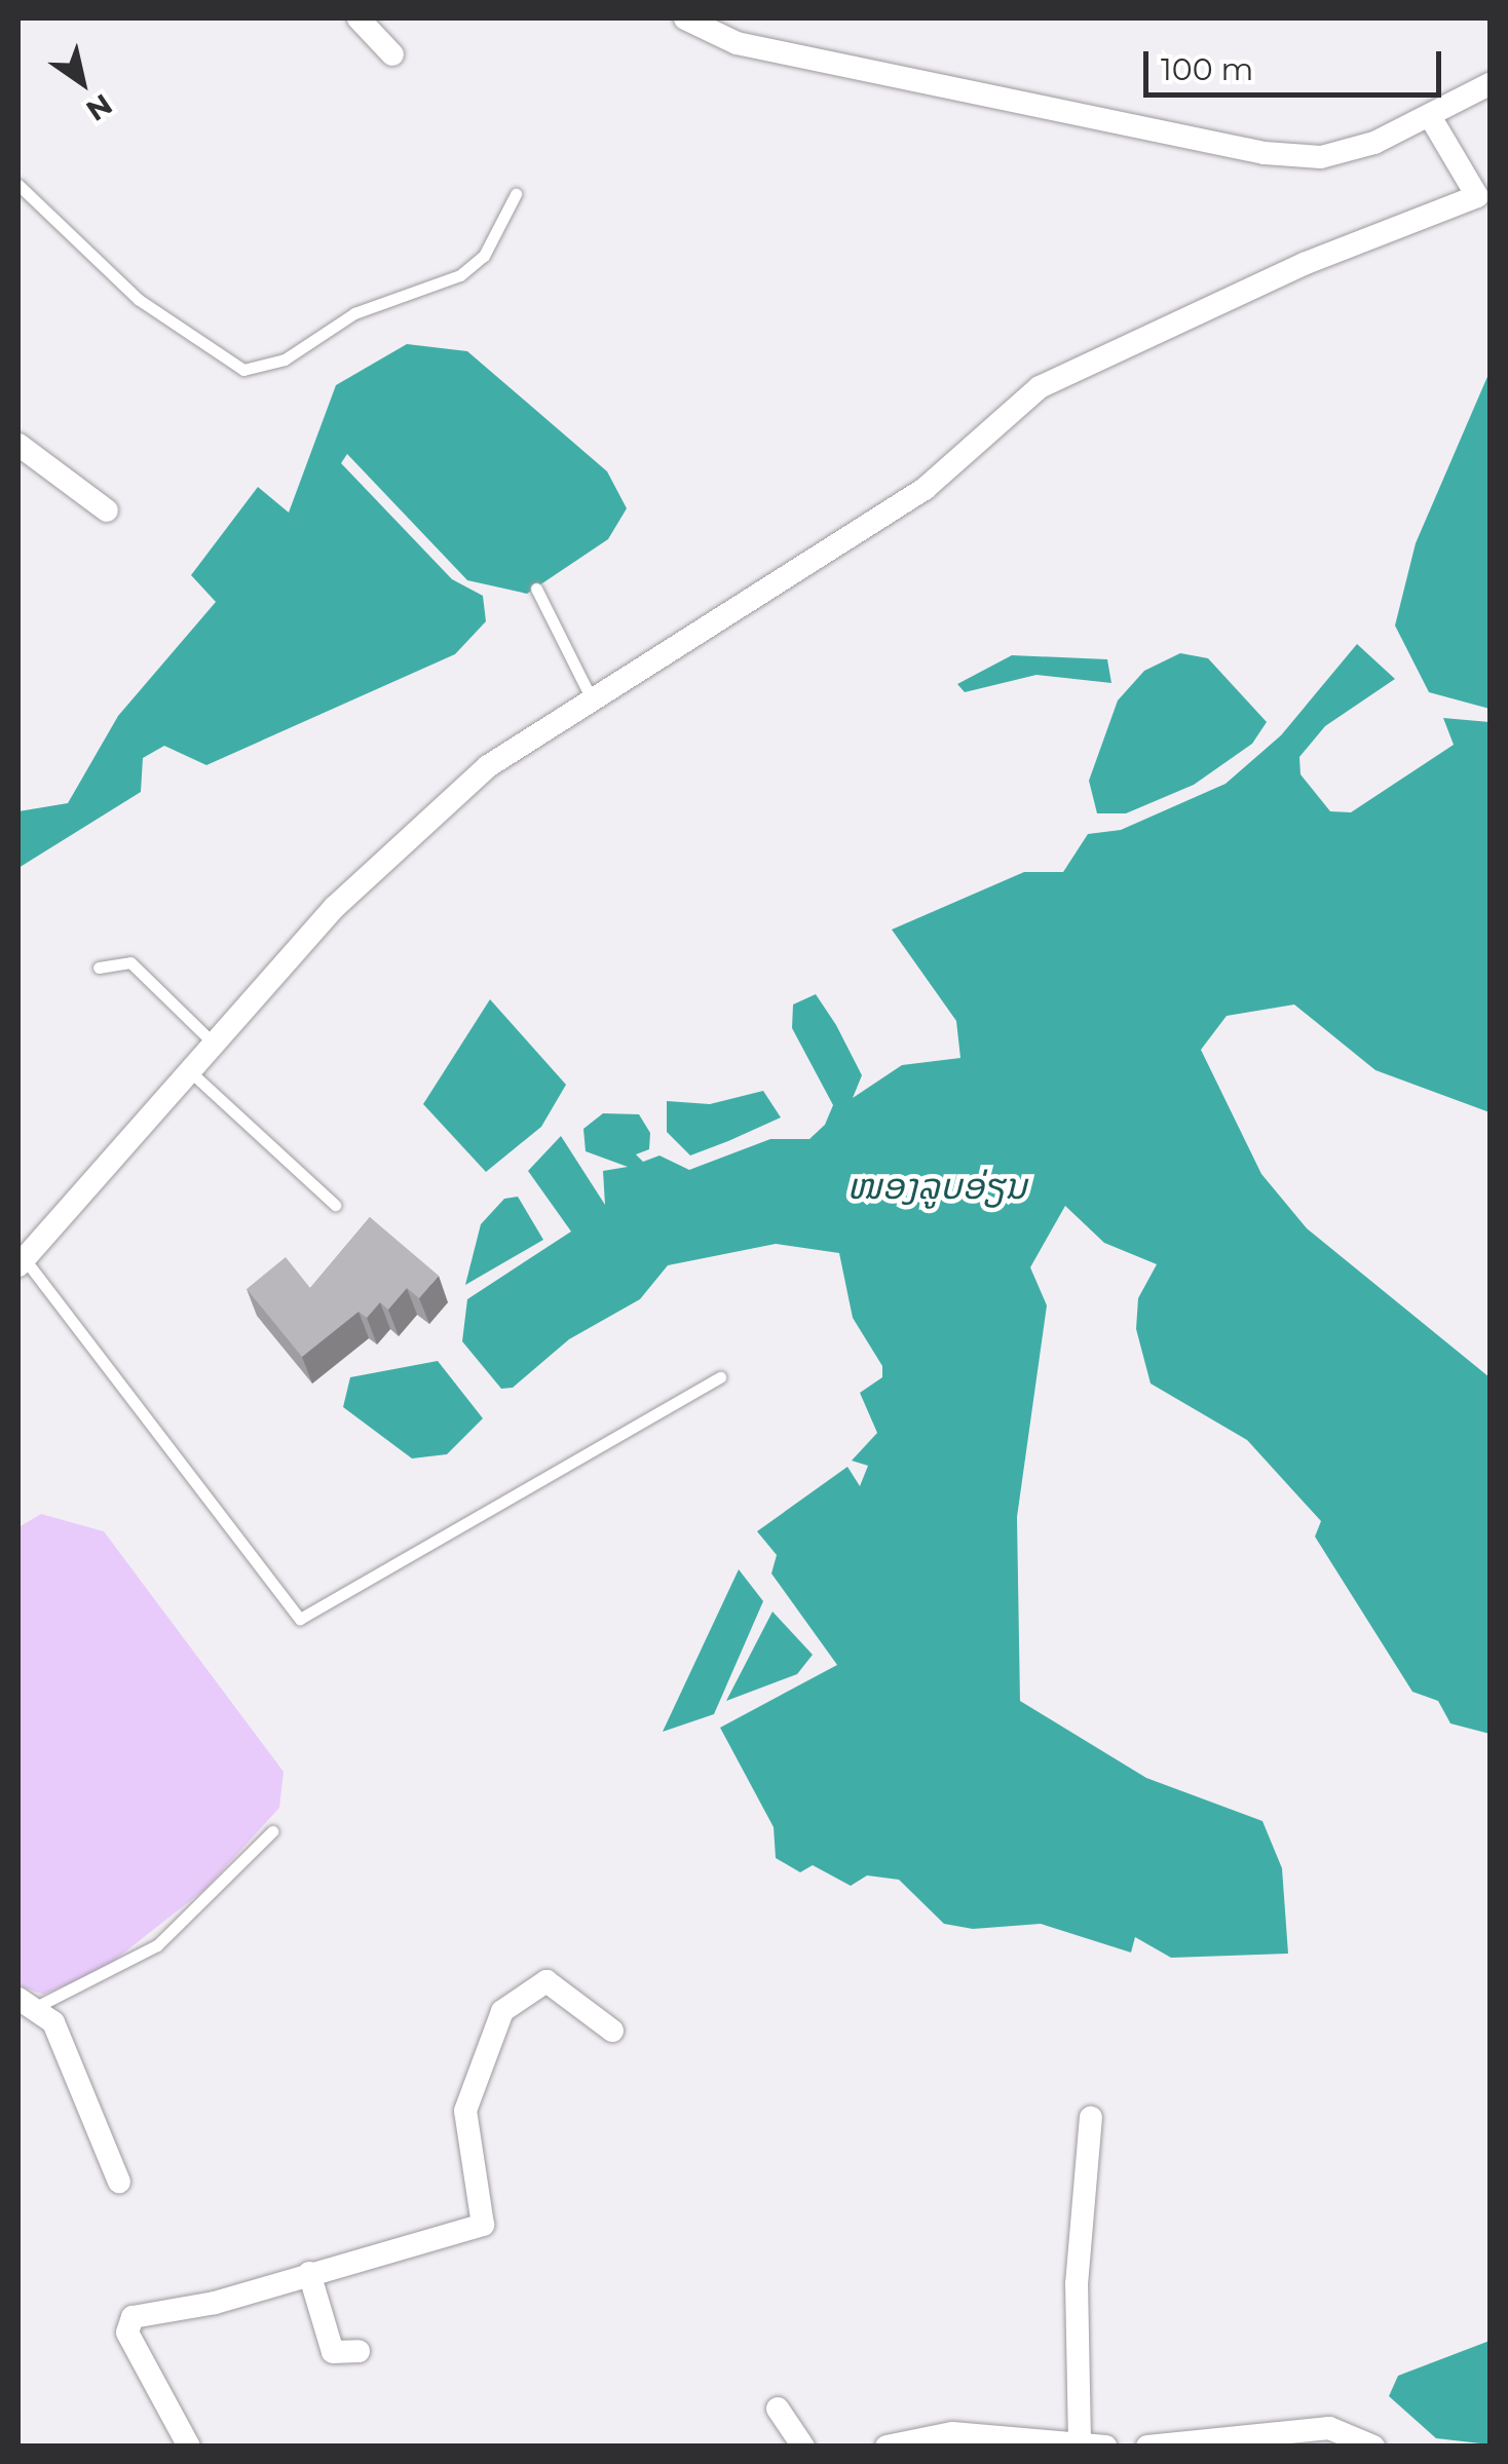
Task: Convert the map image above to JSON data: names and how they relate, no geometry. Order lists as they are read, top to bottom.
{
  "water": ["ໜອງລູບອ່ຽນ"],
  "scale_bar": "100 m",
  "north": "bottom right"
}
